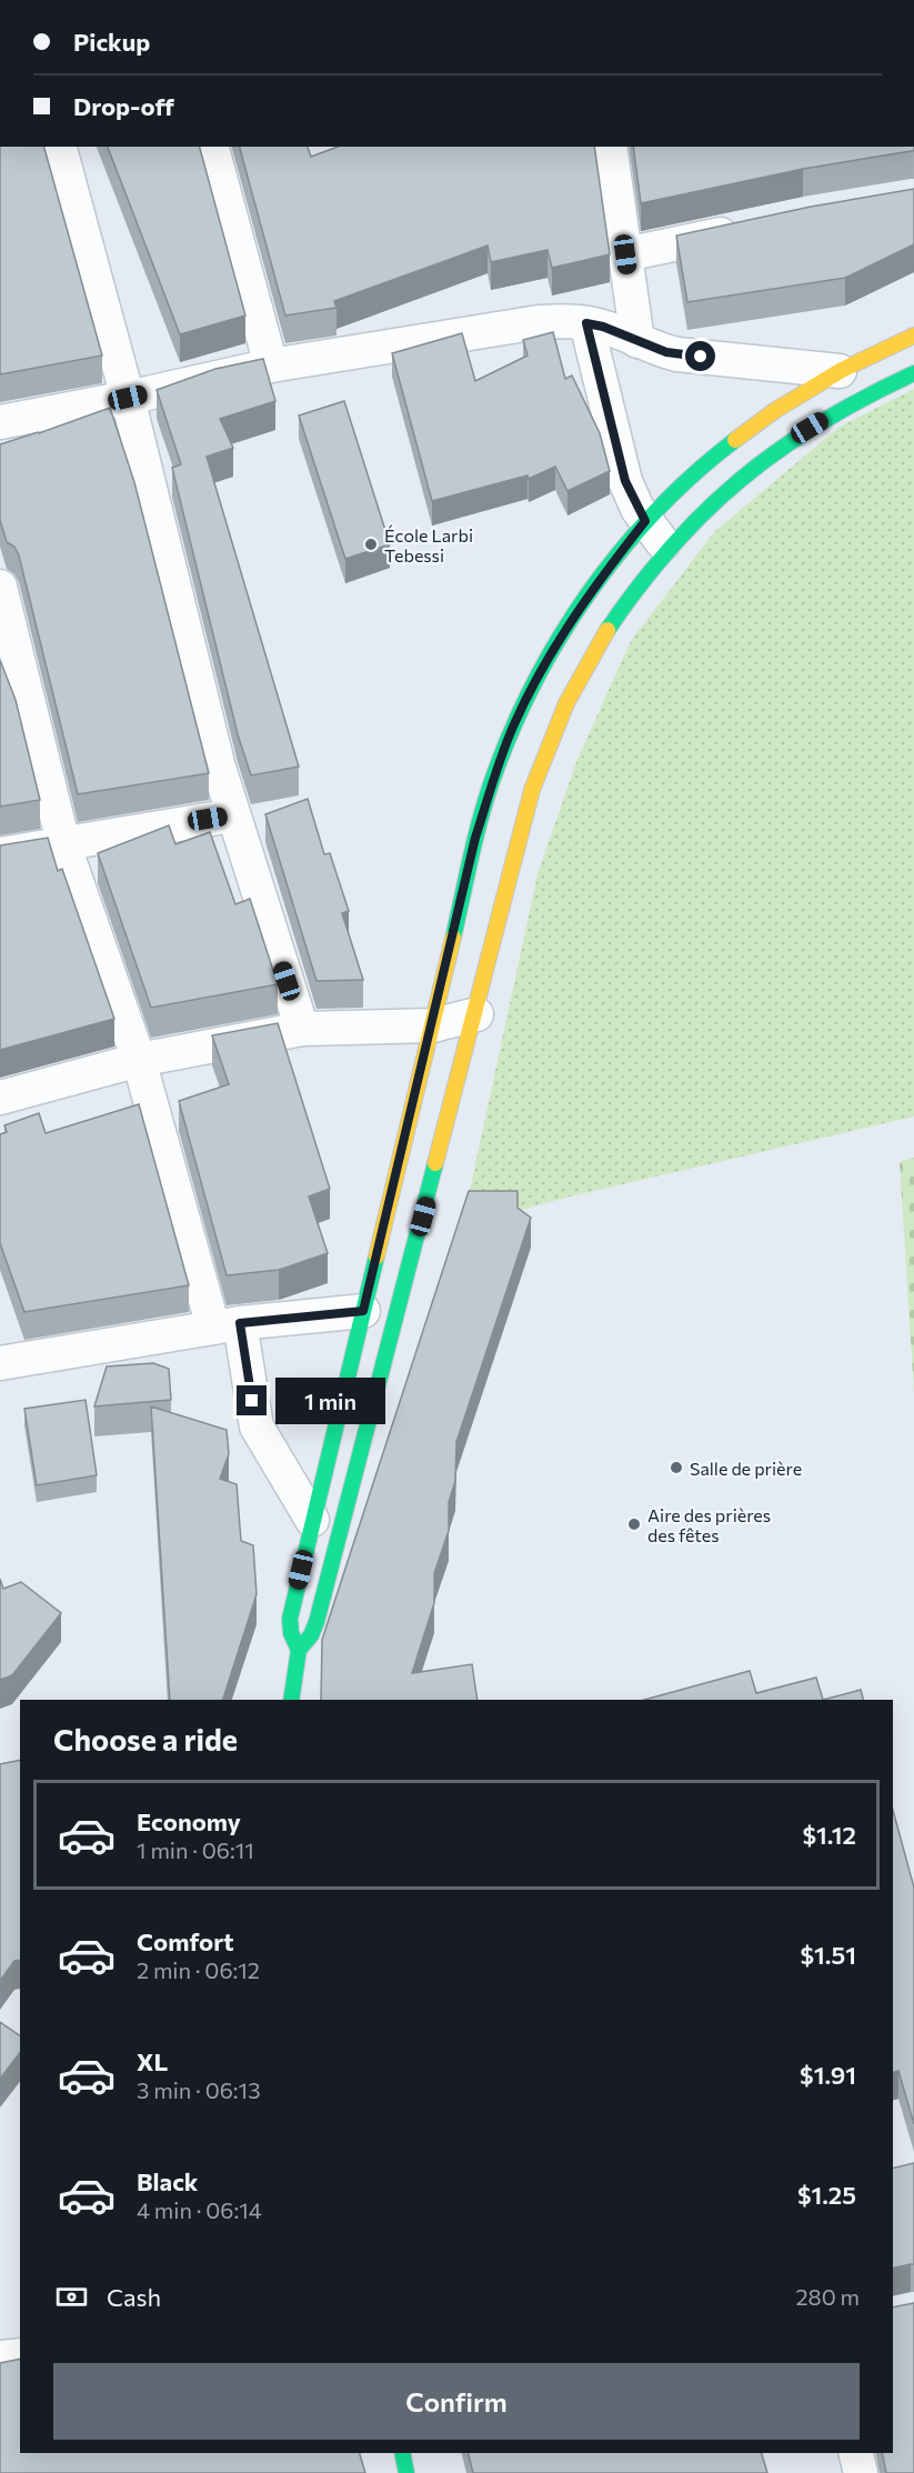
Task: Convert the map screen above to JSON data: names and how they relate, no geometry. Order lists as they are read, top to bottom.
{
  "places": ["École Larbi Tebessi", "Salle de prière", "Aire des prières des fêtes"],
  "page": {
    "banner": ["Pickup", "Drop-off"],
    "bubble": "1 min",
    "heading": "Choose a ride",
    "list": [
      {
        "name": "Economy",
        "note": "1 min · 06:11",
        "value": "$1.12"
      },
      {
        "name": "Comfort",
        "note": "2 min · 06:12",
        "value": "$1.51"
      },
      {
        "name": "XL",
        "note": "3 min · 06:13",
        "value": "$1.91"
      },
      {
        "name": "Black",
        "note": "4 min · 06:14",
        "value": "$1.25"
      }
    ],
    "pay": ["Cash", "280 m"],
    "buttons": "Confirm"
  }
}
